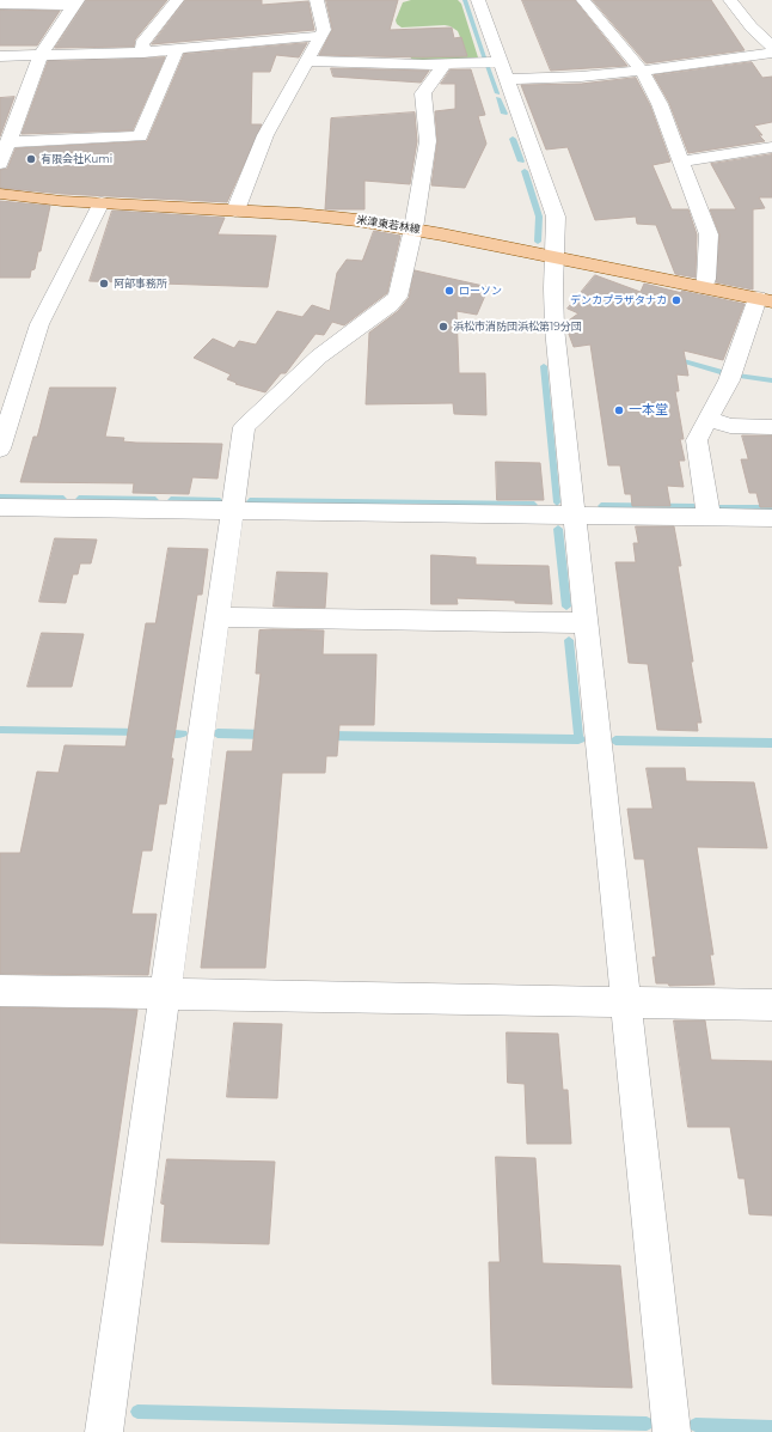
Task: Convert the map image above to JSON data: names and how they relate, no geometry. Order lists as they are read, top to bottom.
{
  "streets": {
    "main road": ["米津東若林線"]
  },
  "places": [
    "有限会社Kumi",
    "阿部事務所",
    "ローソン",
    "デンカプラザタナカ",
    "浜松市消防団浜松第19分団",
    "一本堂"
  ]
}
